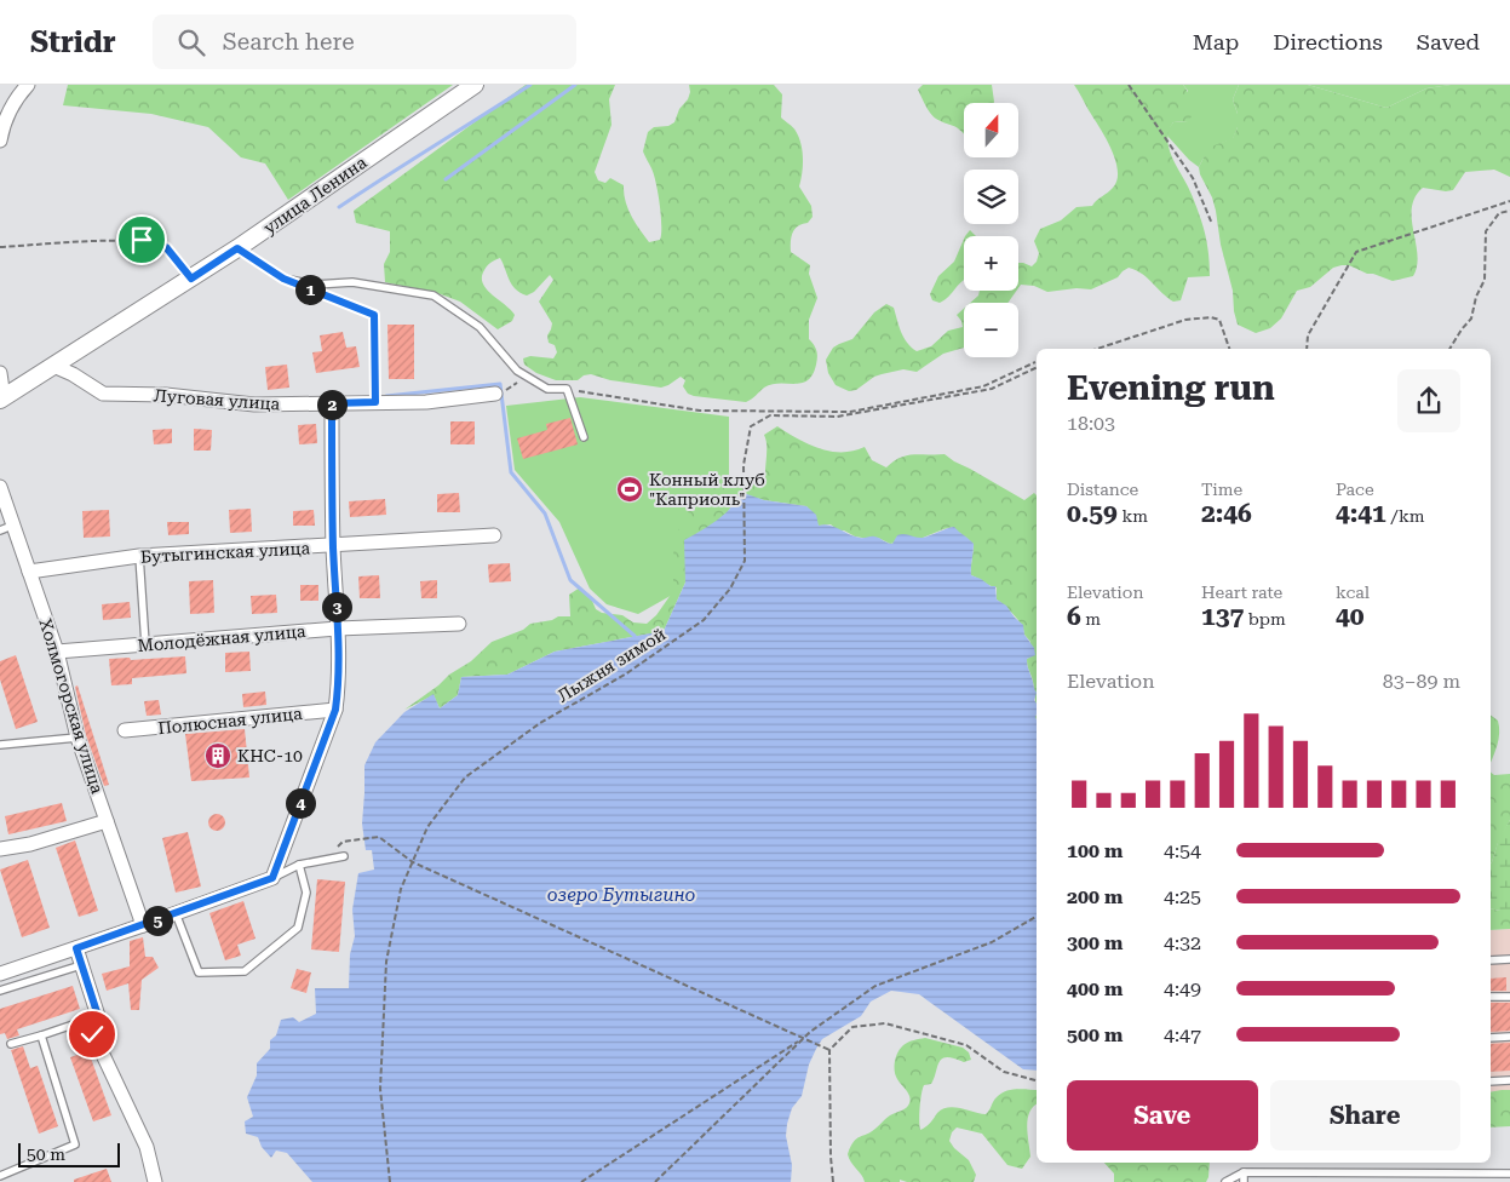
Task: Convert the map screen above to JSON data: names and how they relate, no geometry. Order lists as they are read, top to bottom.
{
  "streets": {
    "street": [
      "улица Ленина",
      "Луговая улица",
      "Бутыгинская улица",
      "Молодёжная улица",
      "Холмогорская улица",
      "Полюсная улица"
    ],
    "path": ["Лыжня зимой"]
  },
  "crossings": [
    ["улица Ленина", "Луговая улица"],
    ["Бутыгинская улица", "Холмогорская улица"],
    ["Молодёжная улица", "Холмогорская улица"]
  ],
  "water": ["озеро Бутыгино"],
  "places": {
    "sports": ["Конный клуб \"Каприоль\""],
    "building": ["КНС-10"]
  },
  "scale_bar": "50 m",
  "north": "top",
  "page": {
    "header": "Stridr",
    "search": "Search here",
    "nav": ["Map", "Directions", "Saved"],
    "map_buttons": ["+", "−"],
    "pins": [
      "1",
      "2",
      "3",
      "4",
      "5"
    ],
    "heading": ["Evening run", "18:03"],
    "stats": [
      ["Distance", "0.59 km"],
      ["Time", "2:46"],
      ["Pace", "4:41 /km"],
      ["Elevation", "6 m"],
      ["Heart rate", "137 bpm"],
      ["kcal", "40"]
    ],
    "chart": ["Elevation", "83–89 m"],
    "list": [
      {
        "name": "100 m",
        "note": "4:54"
      },
      {
        "name": "200 m",
        "note": "4:25"
      },
      {
        "name": "300 m",
        "note": "4:32"
      },
      {
        "name": "400 m",
        "note": "4:49"
      },
      {
        "name": "500 m",
        "note": "4:47"
      }
    ],
    "buttons": ["Save", "Share"],
    "scale": "50 m"
  }
}
